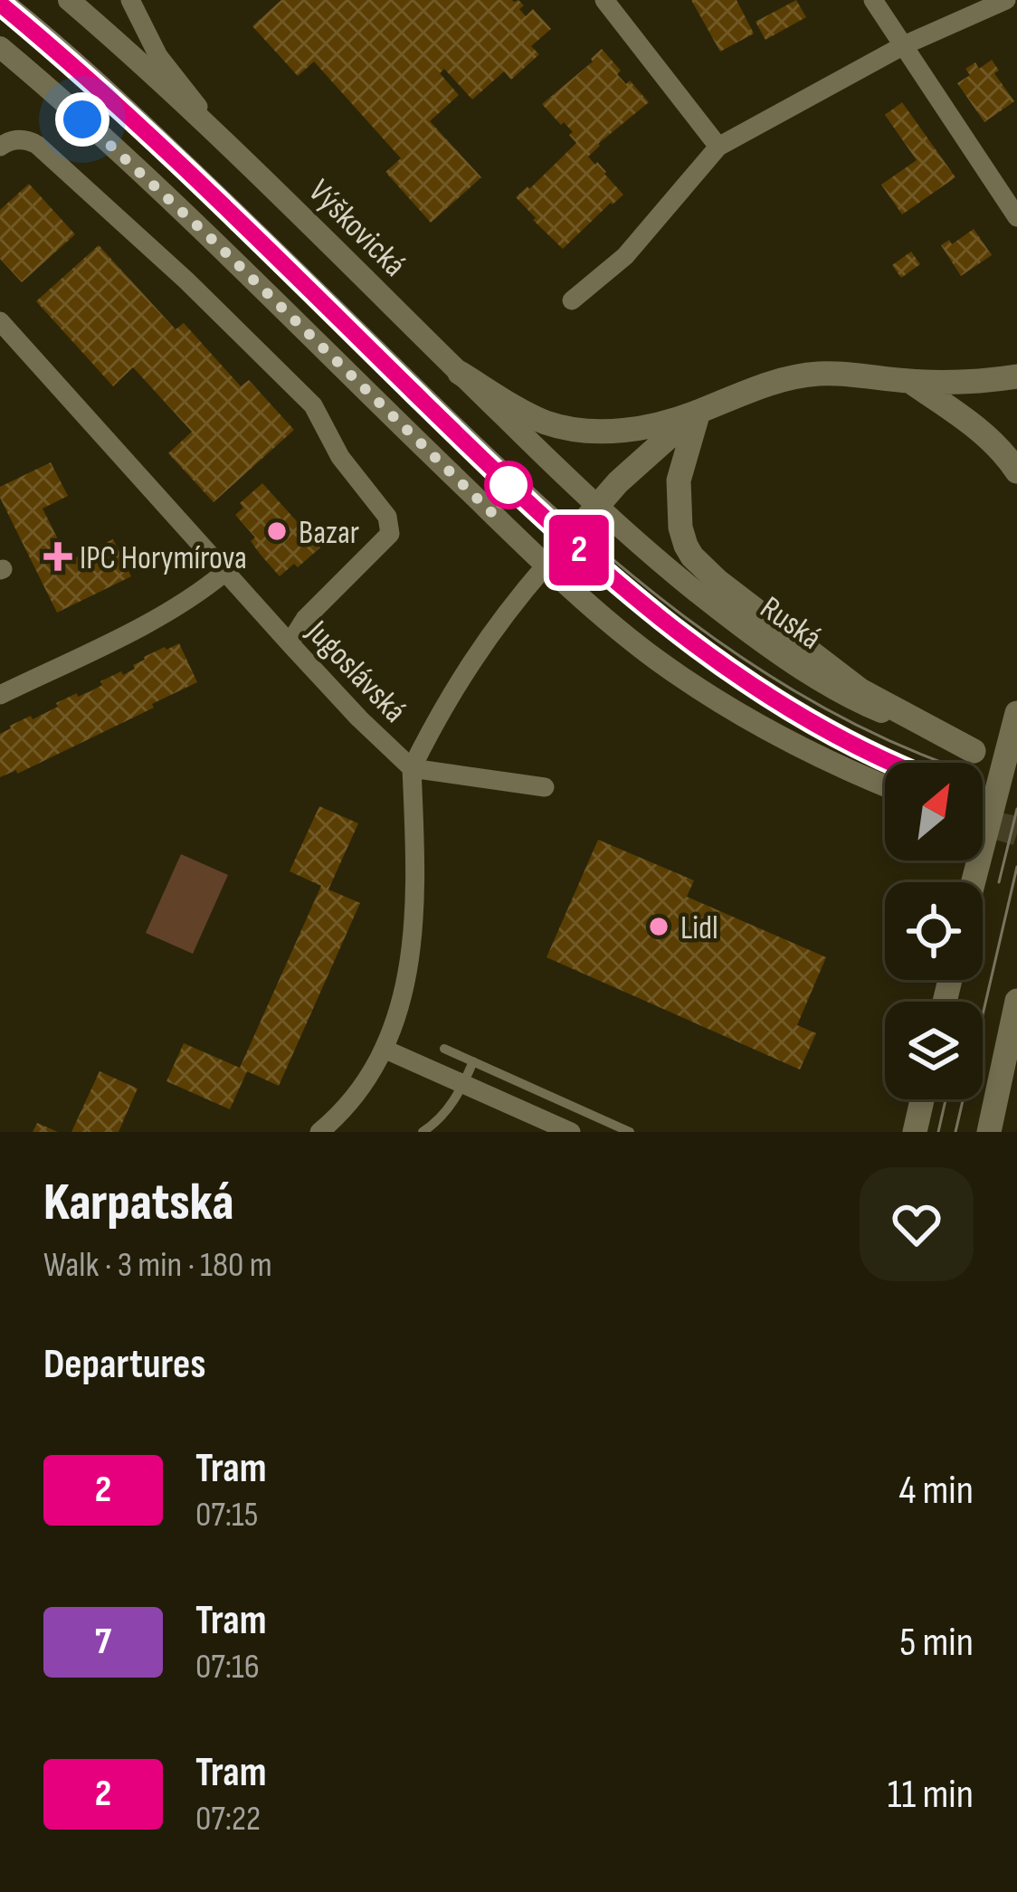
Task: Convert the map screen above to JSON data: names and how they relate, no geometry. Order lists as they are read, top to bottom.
{
  "streets": {
    "street": ["Výškovická", "Ruská", "Jugoslávská"]
  },
  "crossings": [
    ["Výškovická", "Ruská"]
  ],
  "places": {
    "other": ["Bazar", "Lidl"],
    "health": ["IPC Horymírova"]
  },
  "lines": ["tram line 2"],
  "north": "top right",
  "page": {
    "on_map": "2",
    "heading": [
      ["Karpatská", "Walk · 3 min · 180 m"],
      "Departures"
    ],
    "list": [
      {
        "mark": "2",
        "name": "Tram",
        "note": "07:15",
        "value": "4 min"
      },
      {
        "mark": "7",
        "name": "Tram",
        "note": "07:16",
        "value": "5 min"
      },
      {
        "mark": "2",
        "name": "Tram",
        "note": "07:22",
        "value": "11 min"
      }
    ]
  }
}
